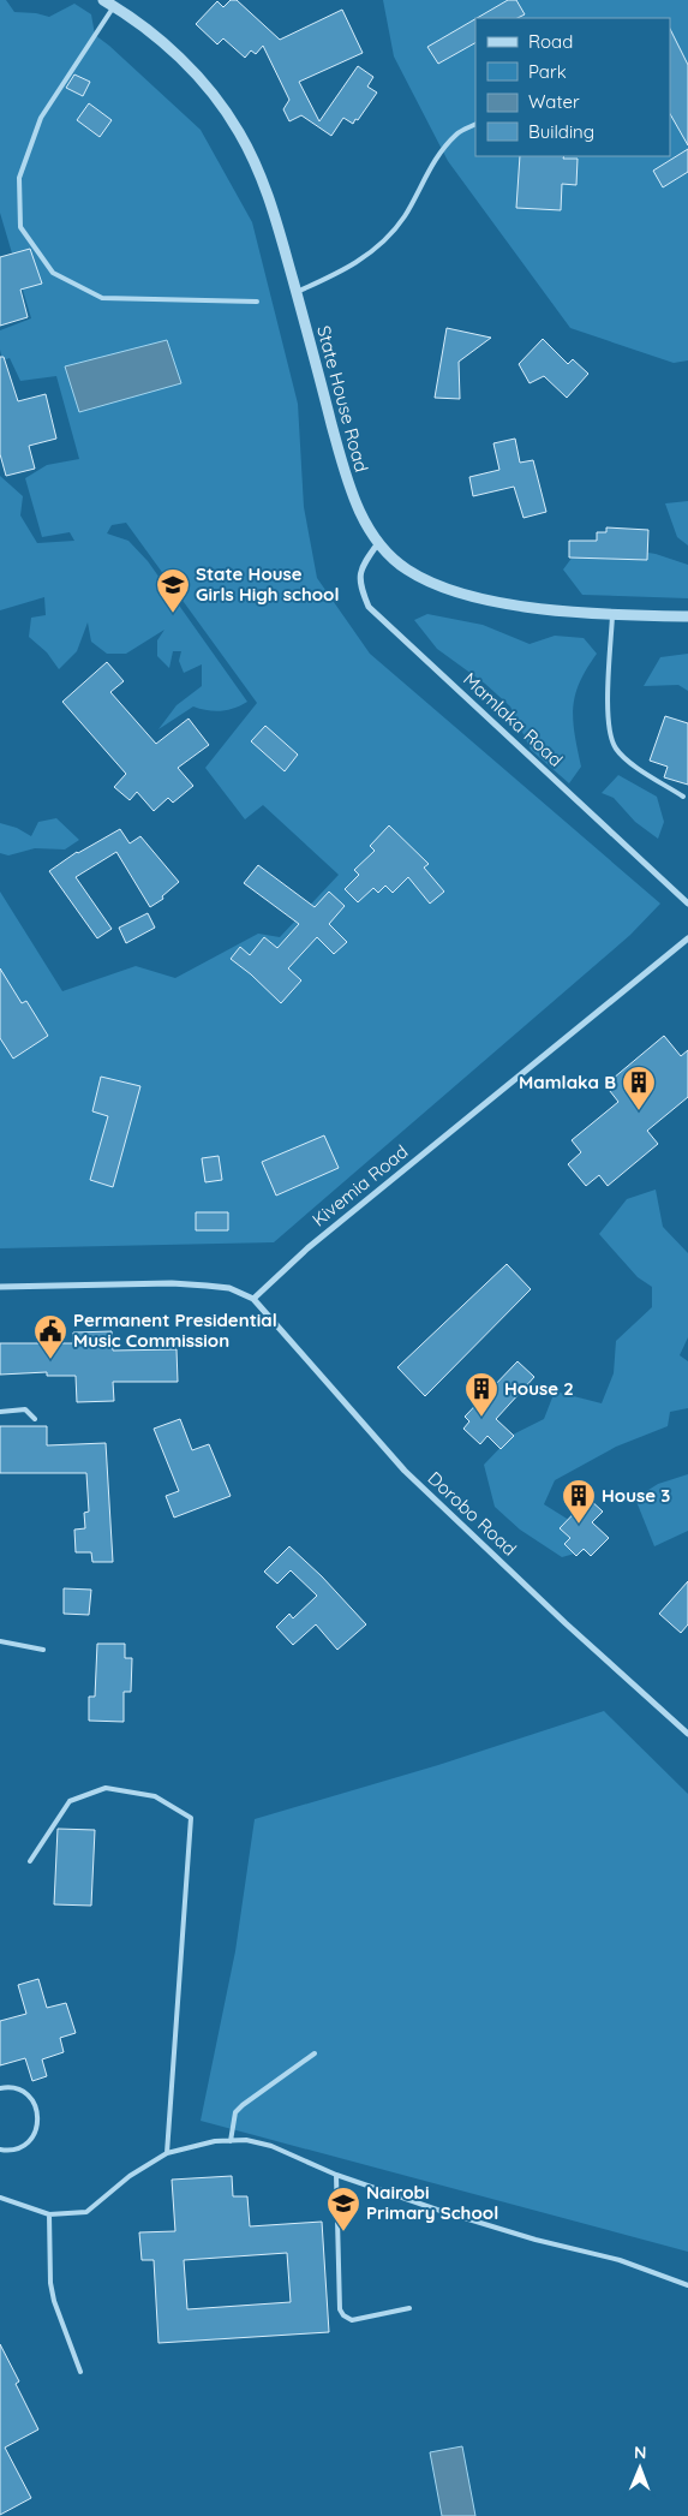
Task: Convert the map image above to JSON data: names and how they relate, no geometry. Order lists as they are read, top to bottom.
{
  "streets": {
    "street": [
      "State House Road",
      "Mamlaka Road",
      "Kivemia Road",
      "Dorobo Road"
    ]
  },
  "crossings": [
    ["State House Road", "Mamlaka Road"],
    ["Kivemia Road", "Dorobo Road"]
  ],
  "places": {
    "school or university": ["State House Girls High school", "Nairobi Primary School"],
    "building": ["Mamlaka B", "House 2", "House 3"],
    "public building": ["Permanent Presidential Music Commission"]
  },
  "legend": [
    "Road",
    "Park",
    "Water",
    "Building"
  ],
  "north": "top"
}
